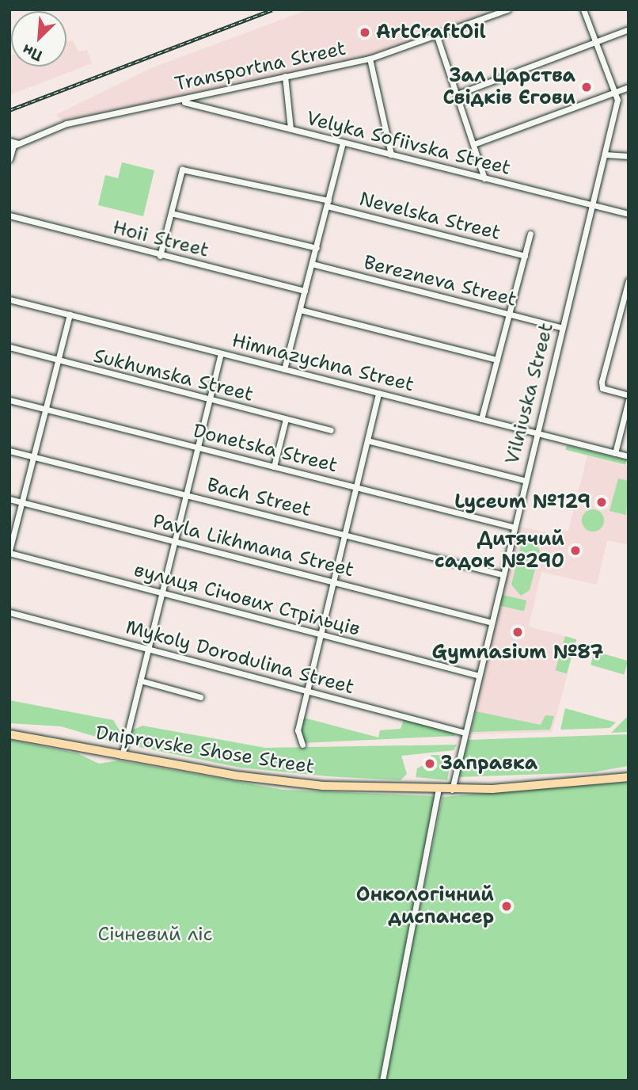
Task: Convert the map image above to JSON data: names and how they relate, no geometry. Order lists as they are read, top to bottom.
{
  "streets": {
    "main road": ["Dniprovske Shose Street"],
    "street": [
      "Transportna Street",
      "Velyka Sofiivska Street",
      "Nevelska Street",
      "Hoii Street",
      "Berezneva Street",
      "Himnazychna Street",
      "Sukhumska Street",
      "Vilniuska Street",
      "Donetska Street",
      "Bach Street",
      "Pavla Likhmana Street",
      "вулиця Січових Стрільців",
      "Mykoly Dorodulina Street"
    ]
  },
  "crossings": [
    ["Transportna Street", "Velyka Sofiivska Street"],
    ["Velyka Sofiivska Street", "Vilniuska Street"],
    ["Berezneva Street", "Vilniuska Street"],
    ["Himnazychna Street", "Vilniuska Street"],
    ["Vilniuska Street", "Donetska Street"],
    ["Vilniuska Street", "Bach Street"],
    ["Vilniuska Street", "Pavla Likhmana Street"],
    ["Vilniuska Street", "вулиця Січових Стрільців"],
    ["Vilniuska Street", "Mykoly Dorodulina Street"],
    ["Vilniuska Street", "Dniprovske Shose Street"]
  ],
  "parks": ["Січневий ліс"],
  "places": [
    "ArtCraftOil",
    "Зал Царства Свідків Єгови",
    "Lyceum №129",
    "Дитячий садок №290",
    "Gymnasium №87",
    "Заправка",
    "Онкологічний диспансер"
  ],
  "north": "bottom left"
}
